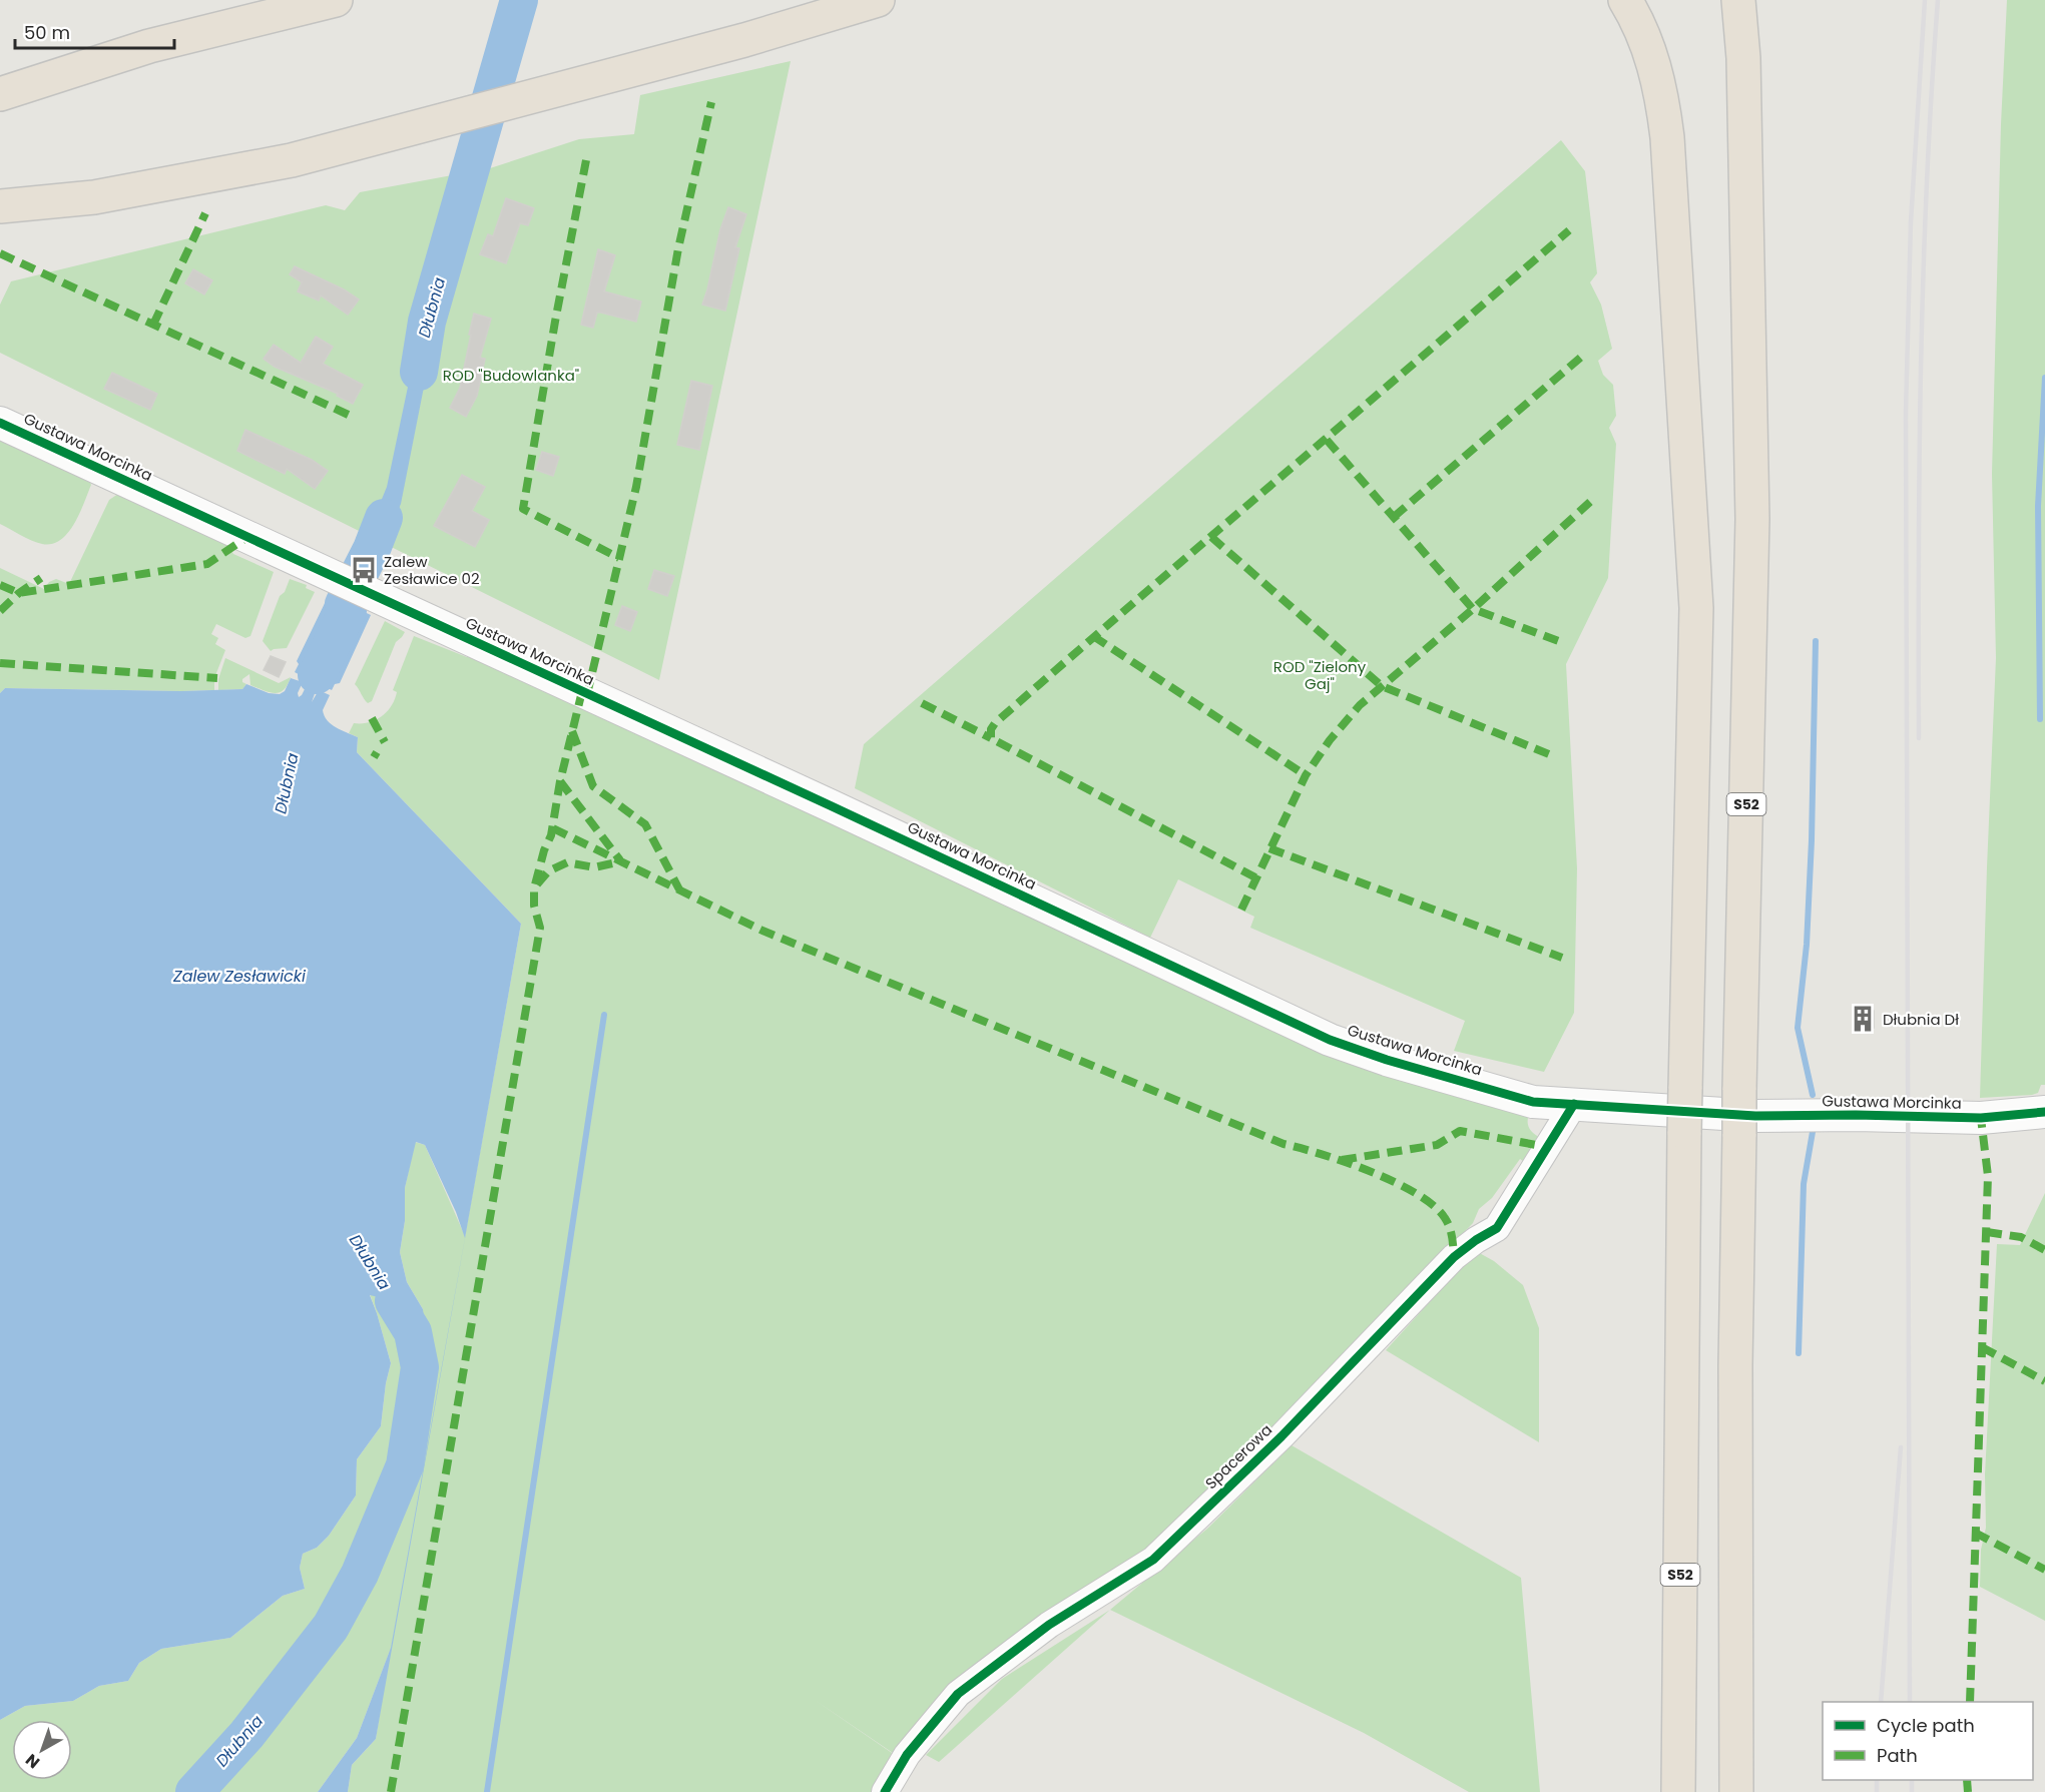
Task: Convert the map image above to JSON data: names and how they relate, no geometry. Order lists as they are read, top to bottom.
{
  "streets": {
    "highway": ["S52"],
    "street": ["Gustawa Morcinka", "Spacerowa"]
  },
  "crossings": [
    ["Gustawa Morcinka", "Spacerowa"]
  ],
  "water": ["Dłubnia", "Zalew Zesławicki"],
  "parks": ["ROD \"Budowlanka\"", "ROD \"Zielony Gaj\""],
  "places": {
    "bus stop": ["Zalew Zesławice 02"],
    "building": ["Dłubnia Dł"]
  },
  "legend": ["Cycle path", "Path"],
  "scale_bar": "50 m",
  "north": "bottom left"
}
